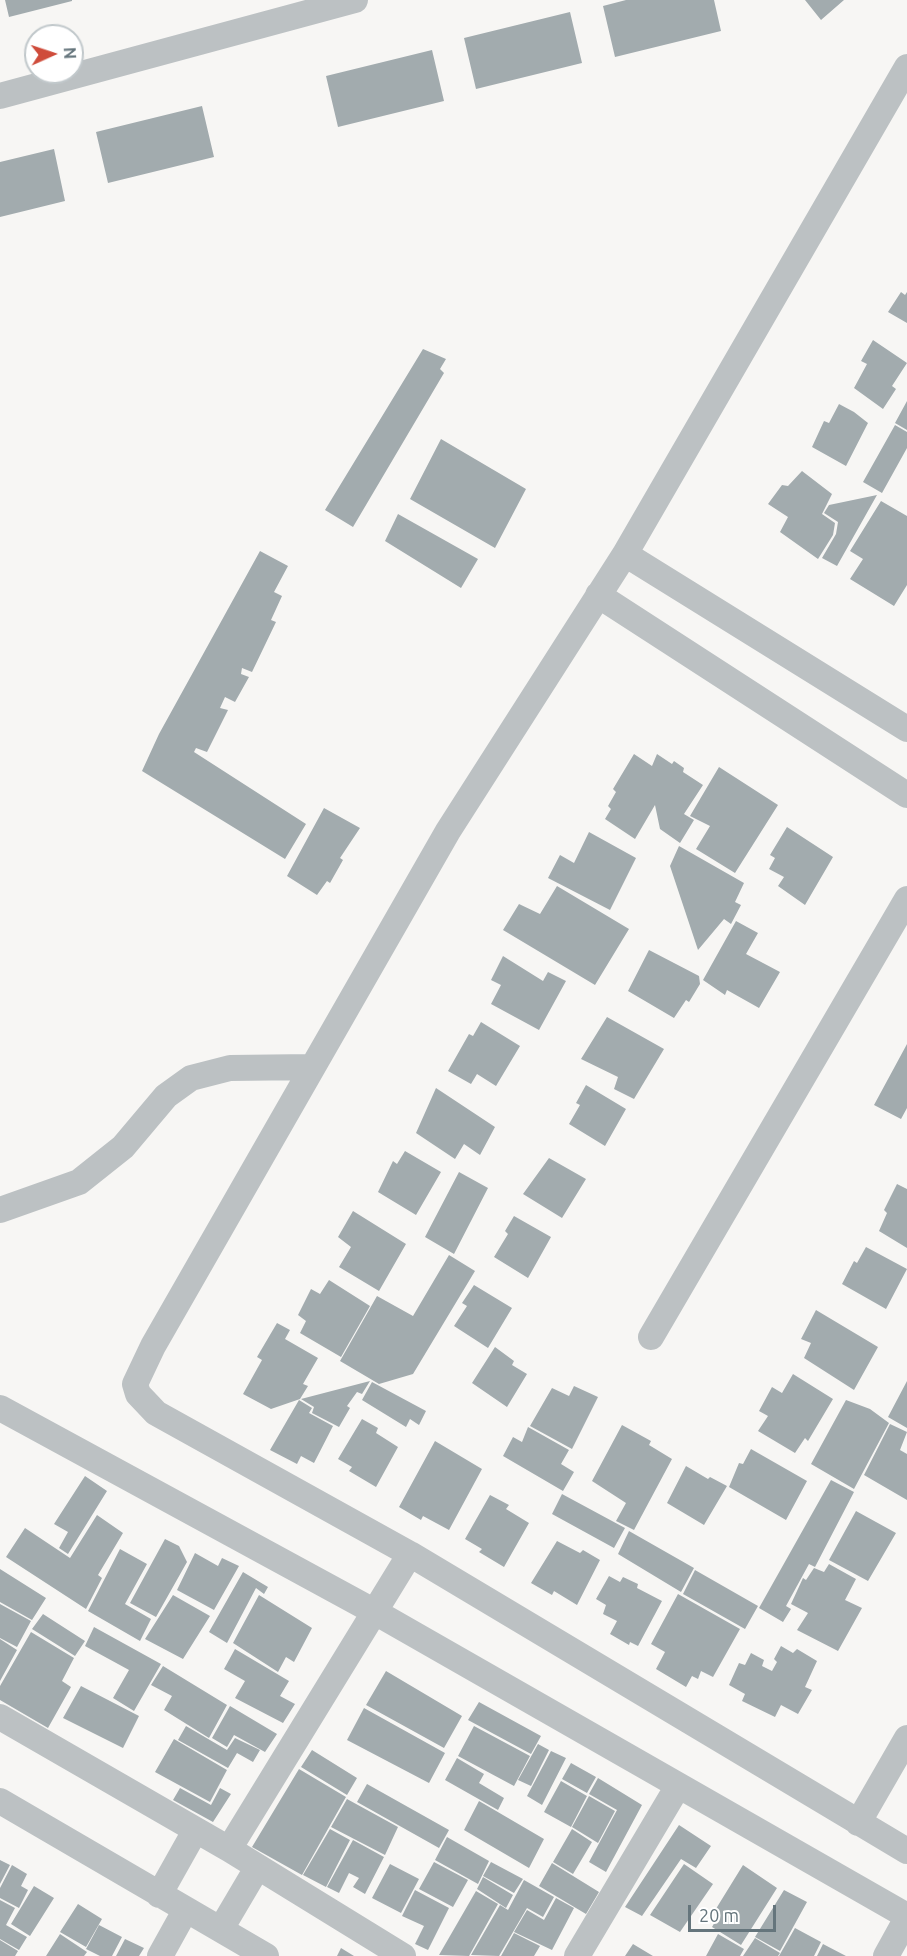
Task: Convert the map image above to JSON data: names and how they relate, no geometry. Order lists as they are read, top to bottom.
{
  "scale_bar": "20 m",
  "north": "right"
}
